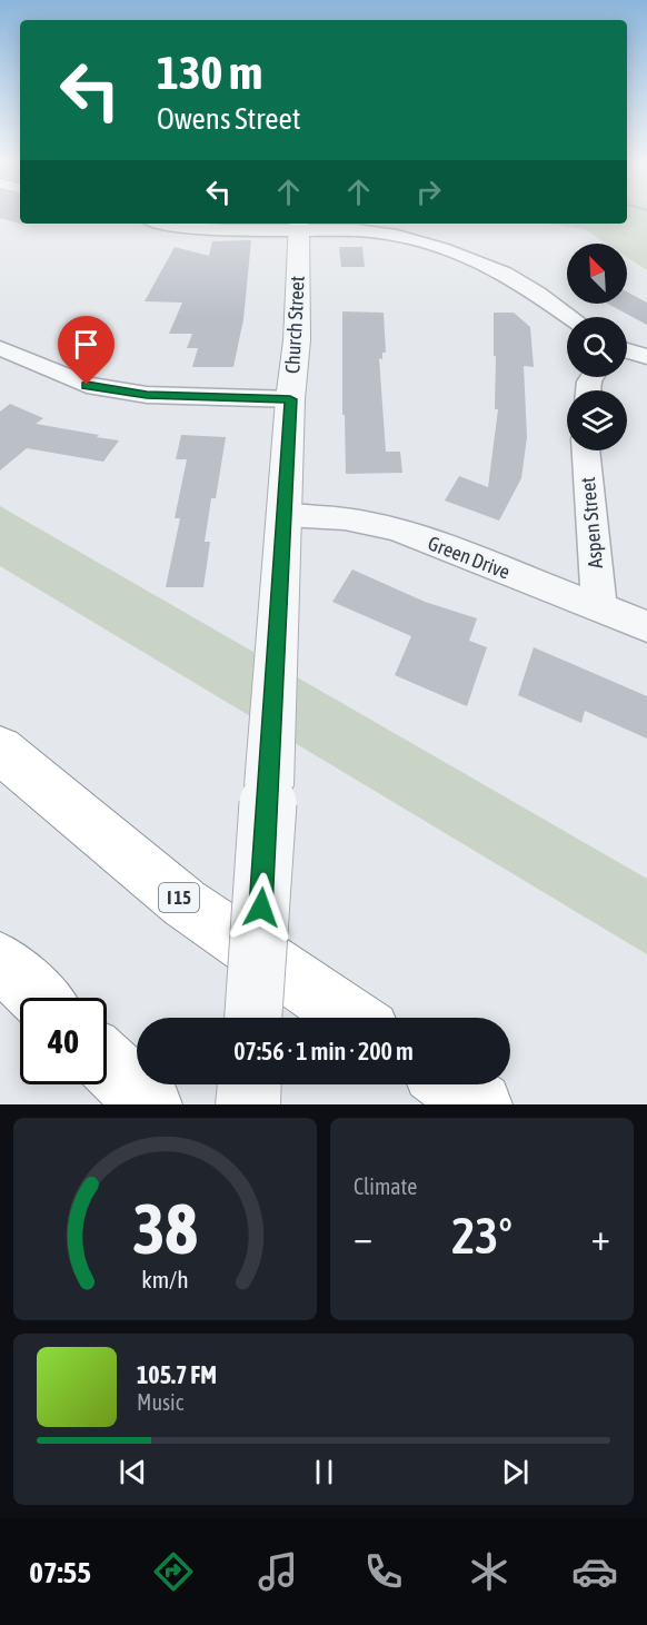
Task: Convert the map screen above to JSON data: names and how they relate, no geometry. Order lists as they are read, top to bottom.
{
  "streets": {
    "highway": ["I 15"],
    "street": ["Church Street", "Aspen Street", "Green Drive"]
  },
  "crossings": [
    ["Church Street", "Green Drive"],
    ["Aspen Street", "Green Drive"]
  ],
  "north": "top left",
  "page": {
    "turn": ["130 m", "Owens Street"],
    "limit": "40",
    "trip": "07:56 · 1 min · 200 m",
    "tile": "Climate",
    "heat": ["−", "23°", "+"],
    "song": ["105.7 FM", "Music"],
    "tabs": "07:55",
    "gauge": ["38", "km/h"]
  }
}
